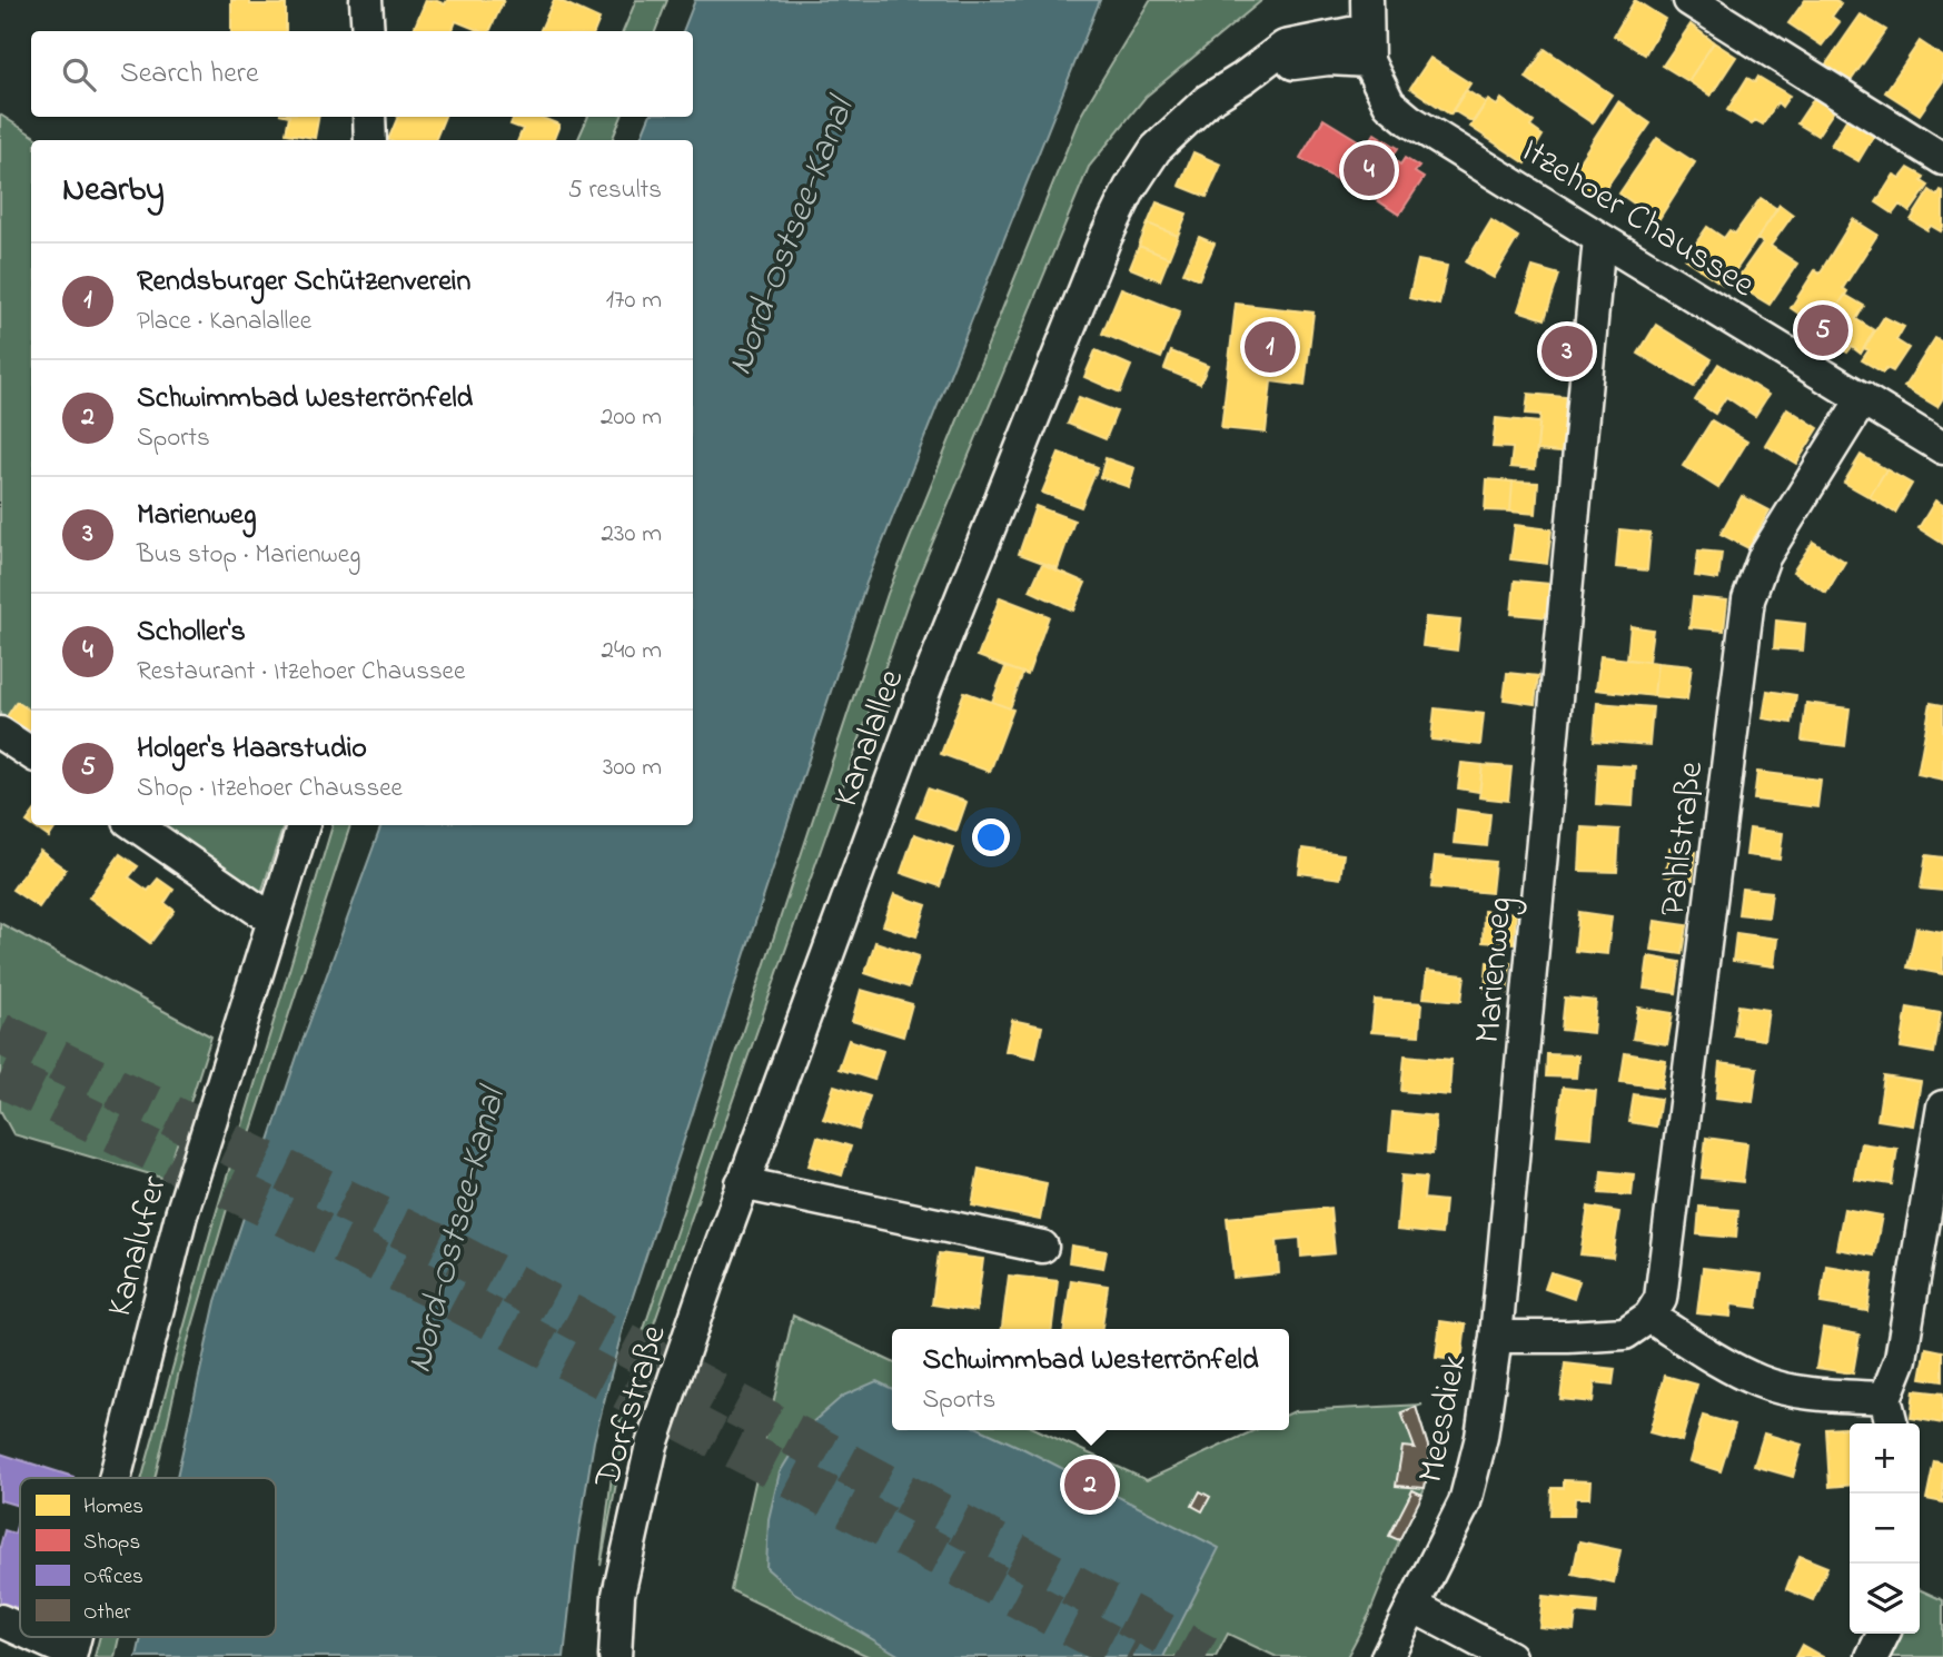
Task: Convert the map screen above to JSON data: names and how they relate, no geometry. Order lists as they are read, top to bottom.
{
  "streets": {
    "street": [
      "Itzehoer Chaussee",
      "Kanalallee",
      "Pahlstraße",
      "Marienweg",
      "Kanalufer",
      "Dorfstraße",
      "Meesdiek"
    ]
  },
  "crossings": [
    ["Itzehoer Chaussee", "Kanalallee"],
    ["Itzehoer Chaussee", "Pahlstraße"],
    ["Itzehoer Chaussee", "Marienweg"],
    ["Kanalallee", "Dorfstraße"],
    ["Pahlstraße", "Meesdiek"],
    ["Marienweg", "Meesdiek"]
  ],
  "water": ["Nord-Ostsee-Kanal"],
  "legend": [
    "Homes",
    "Shops",
    "Offices",
    "Other"
  ],
  "page": {
    "search": "Search here",
    "pins": [
      "4",
      "5",
      "1",
      "3",
      "2"
    ],
    "heading": ["Nearby", "5 results"],
    "list": [
      {
        "mark": "1",
        "name": "Rendsburger Schützenverein",
        "note": "Place · Kanalallee",
        "value": "170 m"
      },
      {
        "mark": "2",
        "name": "Schwimmbad Westerrönfeld",
        "note": "Sports",
        "value": "200 m"
      },
      {
        "mark": "3",
        "name": "Marienweg",
        "note": "Bus stop · Marienweg",
        "value": "230 m"
      },
      {
        "mark": "4",
        "name": "Scholler's",
        "note": "Restaurant · Itzehoer Chaussee",
        "value": "240 m"
      },
      {
        "mark": "5",
        "name": "Holger's Haarstudio",
        "note": "Shop · Itzehoer Chaussee",
        "value": "300 m"
      }
    ],
    "popup": ["Schwimmbad Westerrönfeld", "Sports"],
    "map_buttons": ["+", "−"]
  }
}
